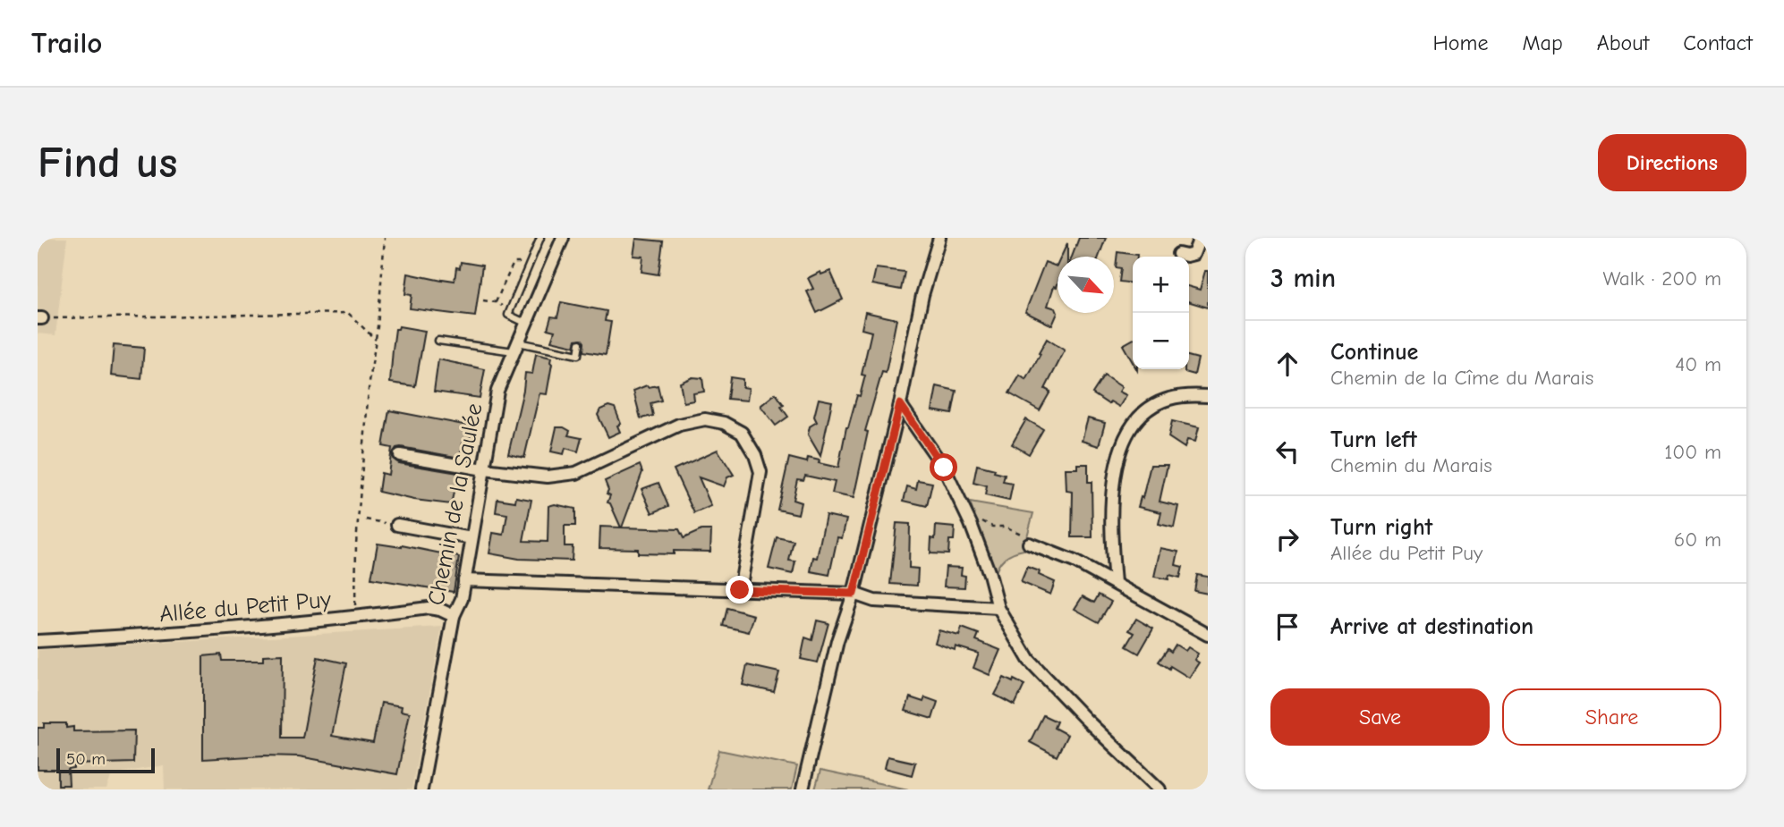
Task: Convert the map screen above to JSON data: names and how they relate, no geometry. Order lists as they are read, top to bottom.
{
  "streets": {
    "street": ["Chemin de la Saulée", "Allée du Petit Puy"]
  },
  "crossings": [
    ["Chemin de la Saulée", "Allée du Petit Puy"]
  ],
  "scale_bar": "50 m",
  "north": "bottom right",
  "page": {
    "header": "Trailo",
    "nav": [
      "Home",
      "Map",
      "About",
      "Contact"
    ],
    "buttons": [
      "Directions",
      ["Save", "Share"]
    ],
    "title": "Find us",
    "heading": ["3 min", "Walk · 200 m"],
    "map_buttons": ["+", "−"],
    "list": [
      ["Continue", "Chemin de la Cîme du Marais", "40 m"],
      ["Turn left", "Chemin du Marais", "100 m"],
      ["Turn right", "Allée du Petit Puy", "60 m"],
      "Arrive at destination"
    ],
    "scale": "50 m"
  }
}
